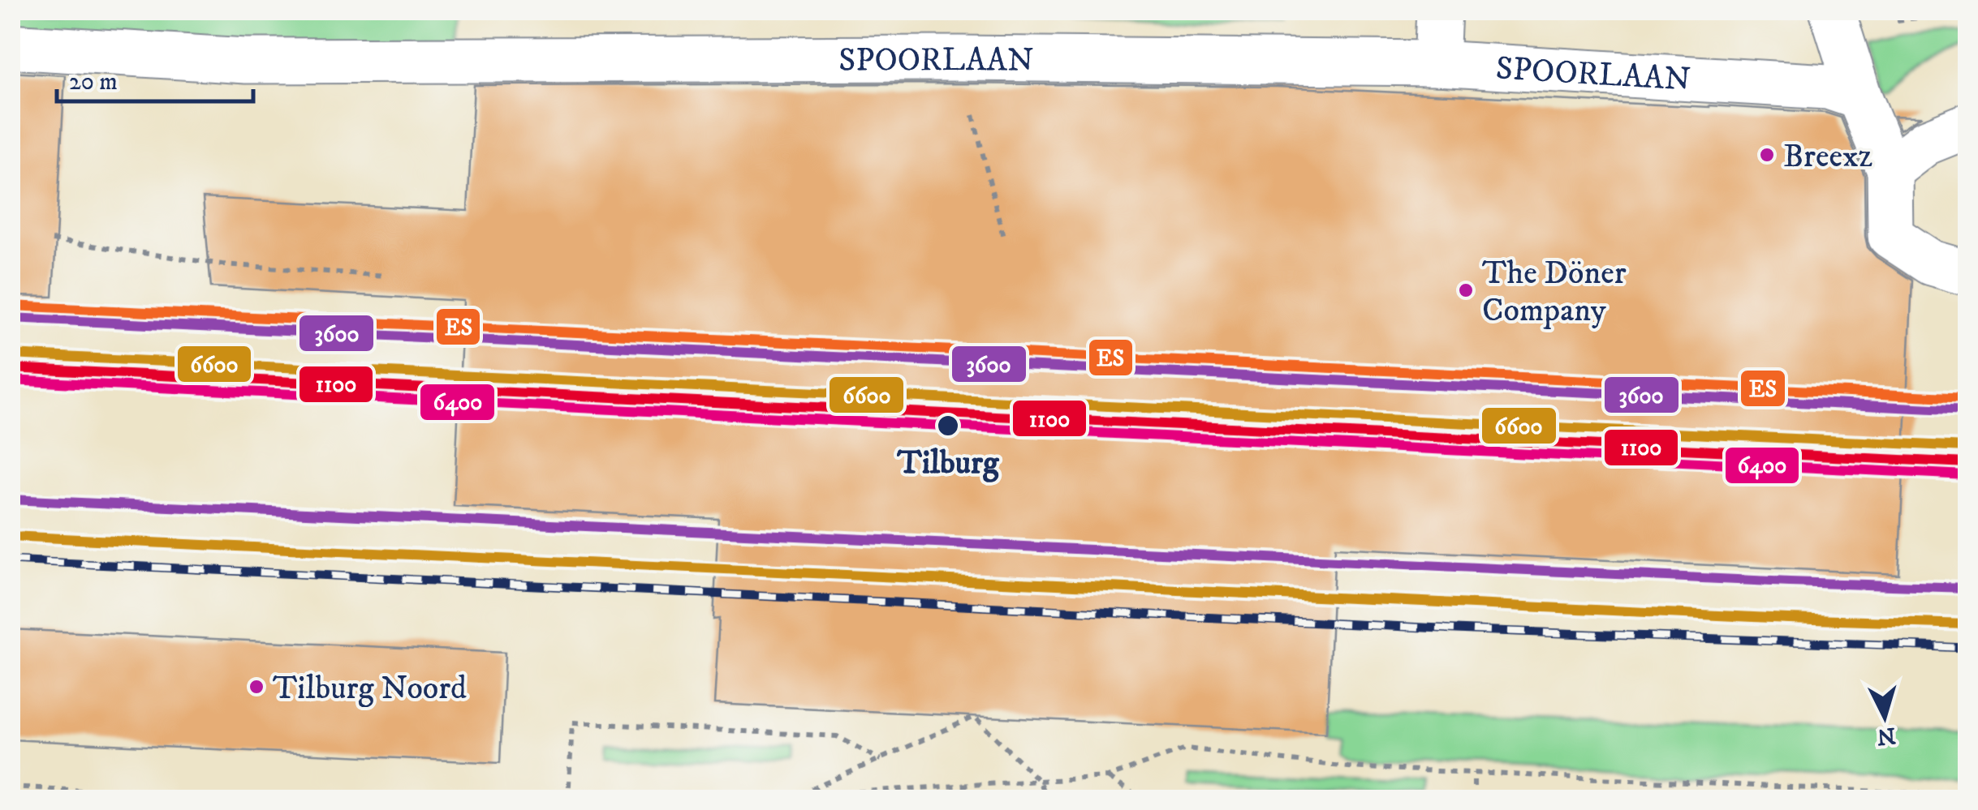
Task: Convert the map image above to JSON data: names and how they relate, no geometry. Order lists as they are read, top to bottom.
{
  "streets": {
    "street": ["SPOORLAAN"]
  },
  "places": [
    "Breexz",
    "The Döner Company",
    "Tilburg",
    "Tilburg Noord"
  ],
  "lines": [
    "transit line ES",
    "transit line 3600",
    "transit line 6600",
    "transit line 1100",
    "transit line 6400"
  ],
  "scale_bar": "20 m",
  "north": "bottom"
}
